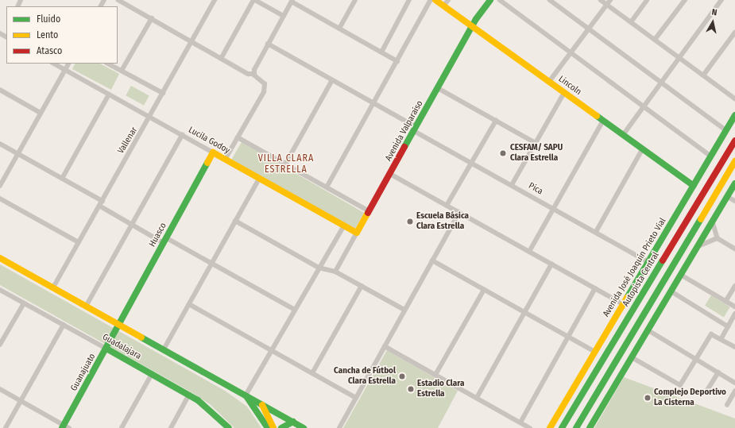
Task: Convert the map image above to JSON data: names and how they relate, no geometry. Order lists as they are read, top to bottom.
{
  "streets": {
    "main road": [
      "Lincoln",
      "Avenida Valparaíso",
      "Lucila Godoy",
      "Huasco",
      "Avenida José Joaquín Prieto Vial",
      "Autopista Central",
      "Guadalajara",
      "Guanajuato"
    ],
    "street": ["Vallenar", "Pica"]
  },
  "crossings": [
    ["Lincoln", "Avenida Valparaíso"],
    ["Lincoln", "Avenida José Joaquín Prieto Vial"],
    ["Avenida Valparaíso", "Lucila Godoy"],
    ["Avenida Valparaíso", "Pica"],
    ["Vallenar", "Lucila Godoy"],
    ["Lucila Godoy", "Huasco"],
    ["Pica", "Avenida José Joaquín Prieto Vial"],
    ["Huasco", "Guanajuato"],
    ["Guadalajara", "Guanajuato"]
  ],
  "districts": ["VILLA CLARA ESTRELLA"],
  "places": [
    "CESFAM/ SAPU Clara Estrella",
    "Escuela Básica Clara Estrella",
    "Cancha de Fútbol Clara Estrella",
    "Estadio Clara Estrella",
    "Complejo Deportivo La Cisterna"
  ],
  "legend": ["Fluido", "Lento", "Atasco"],
  "north": "top"
}
